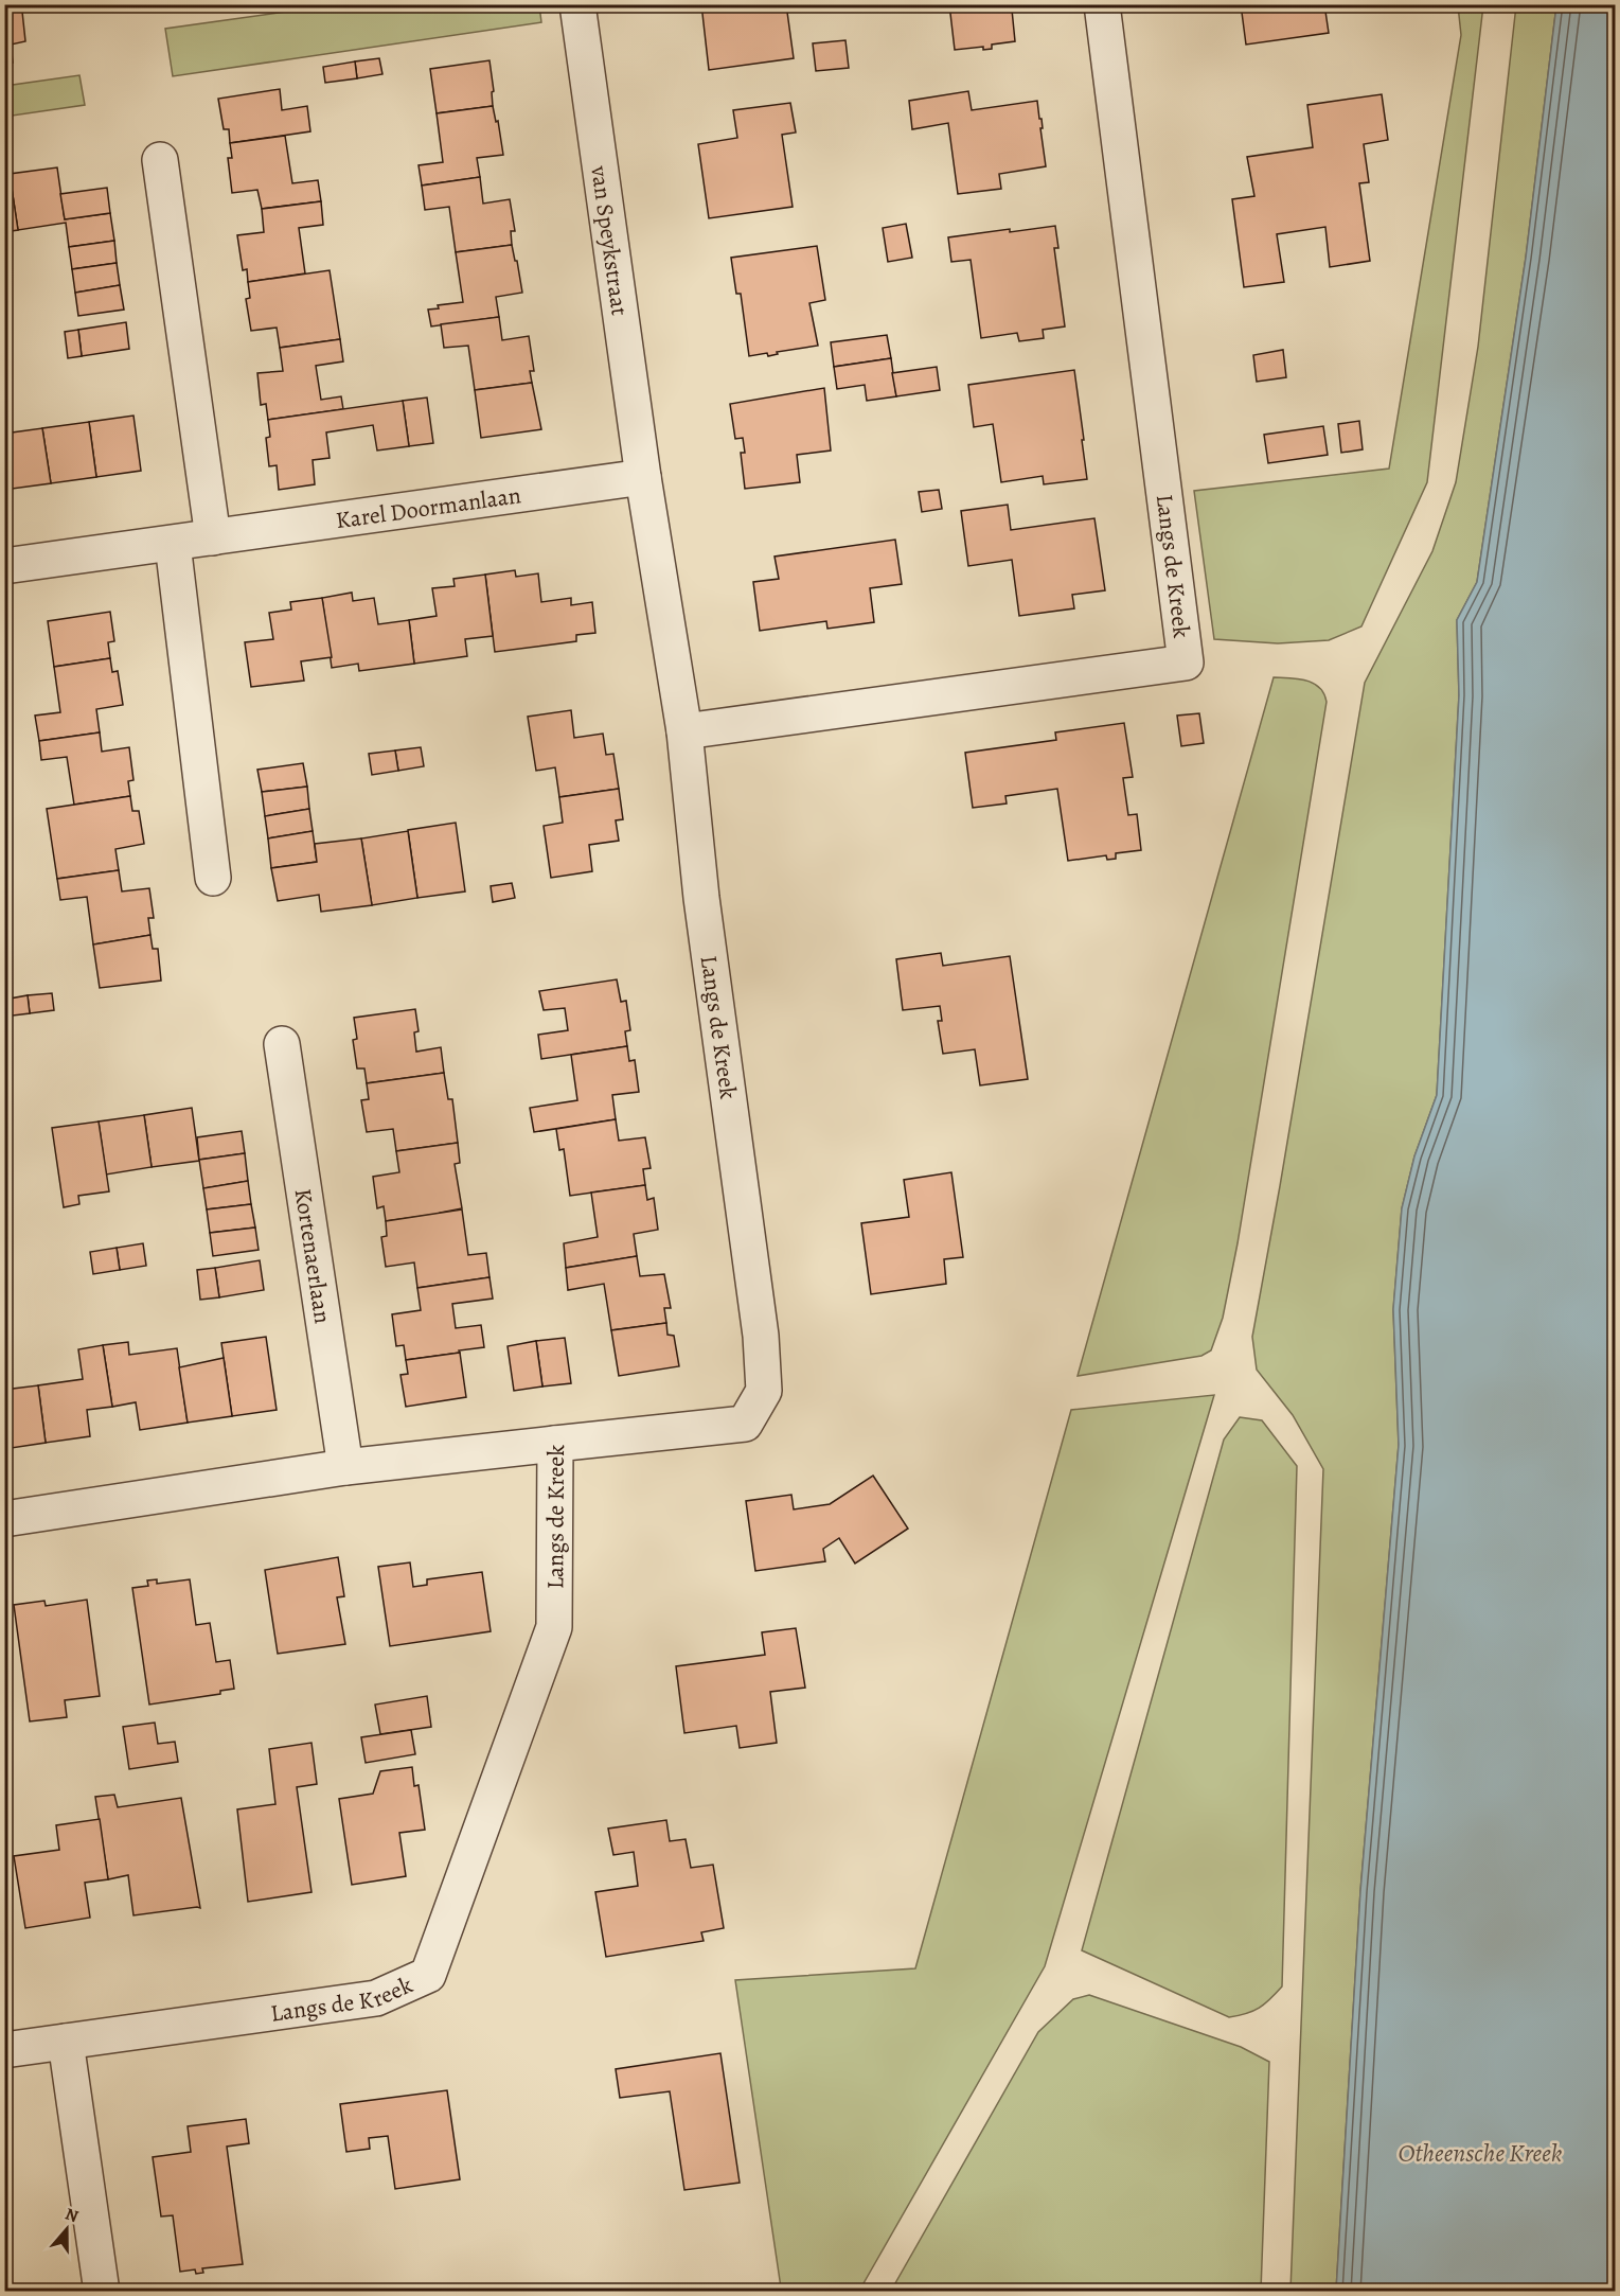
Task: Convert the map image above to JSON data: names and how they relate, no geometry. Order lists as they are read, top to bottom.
{
  "streets": {
    "street": [
      "van Speykstraat",
      "Karel Doormanlaan",
      "Langs de Kreek",
      "Kortenaerlaan"
    ]
  },
  "crossings": [
    ["van Speykstraat", "Karel Doormanlaan"],
    ["van Speykstraat", "Langs de Kreek"],
    ["Karel Doormanlaan", "Langs de Kreek"]
  ],
  "water": ["Otheensche Kreek"],
  "north": "top"
}
